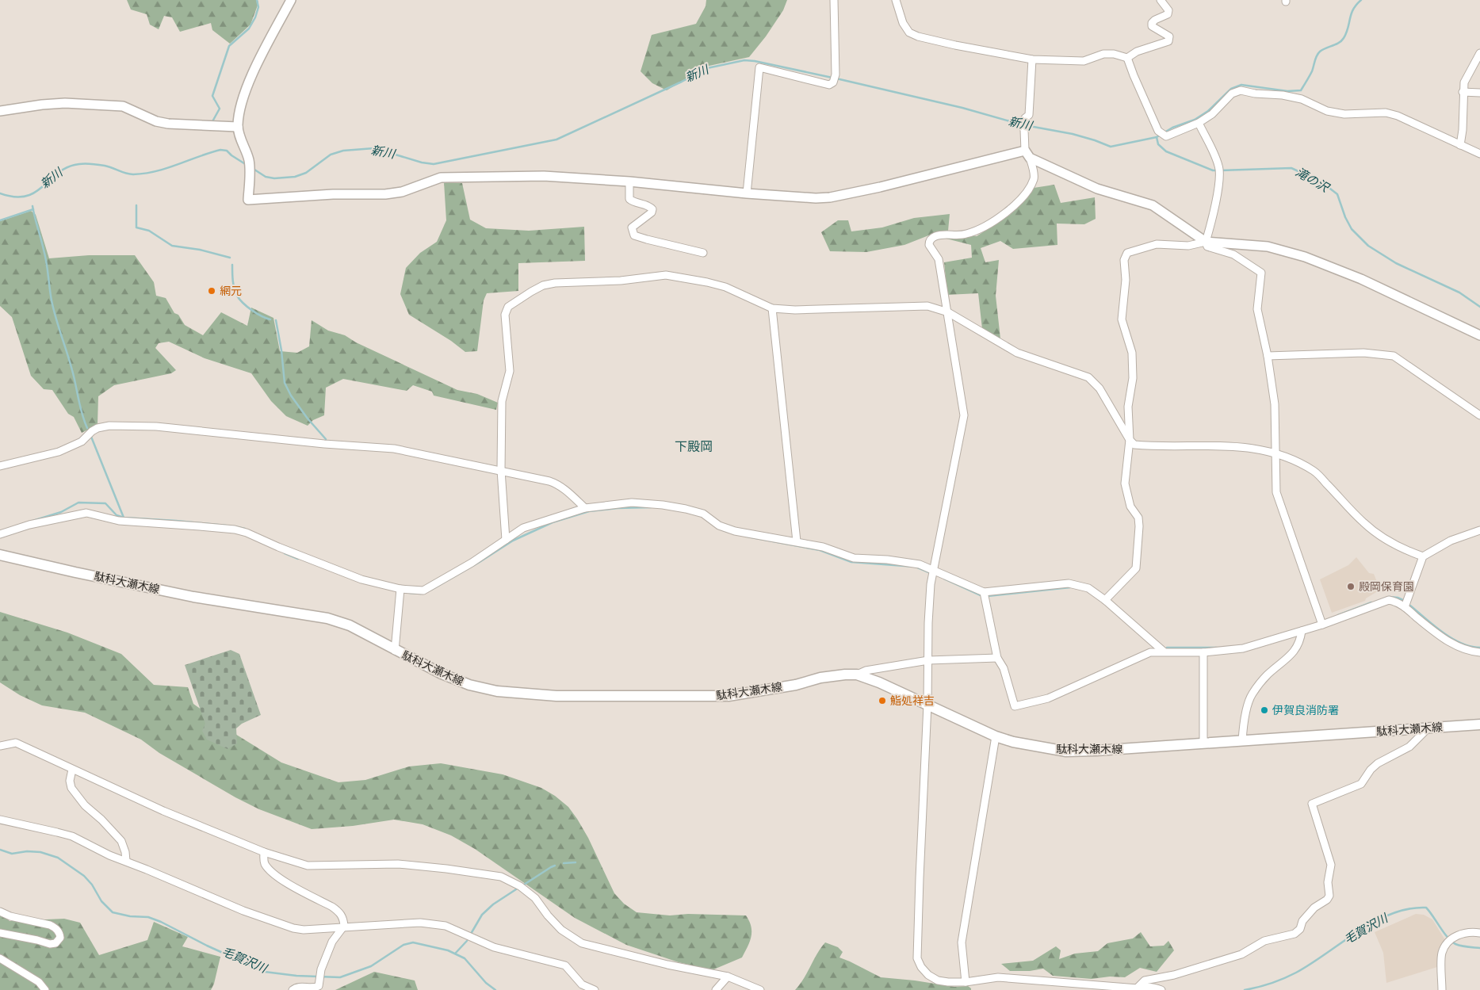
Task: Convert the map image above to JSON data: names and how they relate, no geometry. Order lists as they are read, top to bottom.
{
  "streets": {
    "main road": ["駄科大瀬木線"]
  },
  "districts": ["下殿岡"],
  "water": ["新川", "滝の沢", "毛賀沢川"],
  "places": [
    "網元",
    "殿岡保育園",
    "鮨処祥吉",
    "伊賀良消防署"
  ]
}
